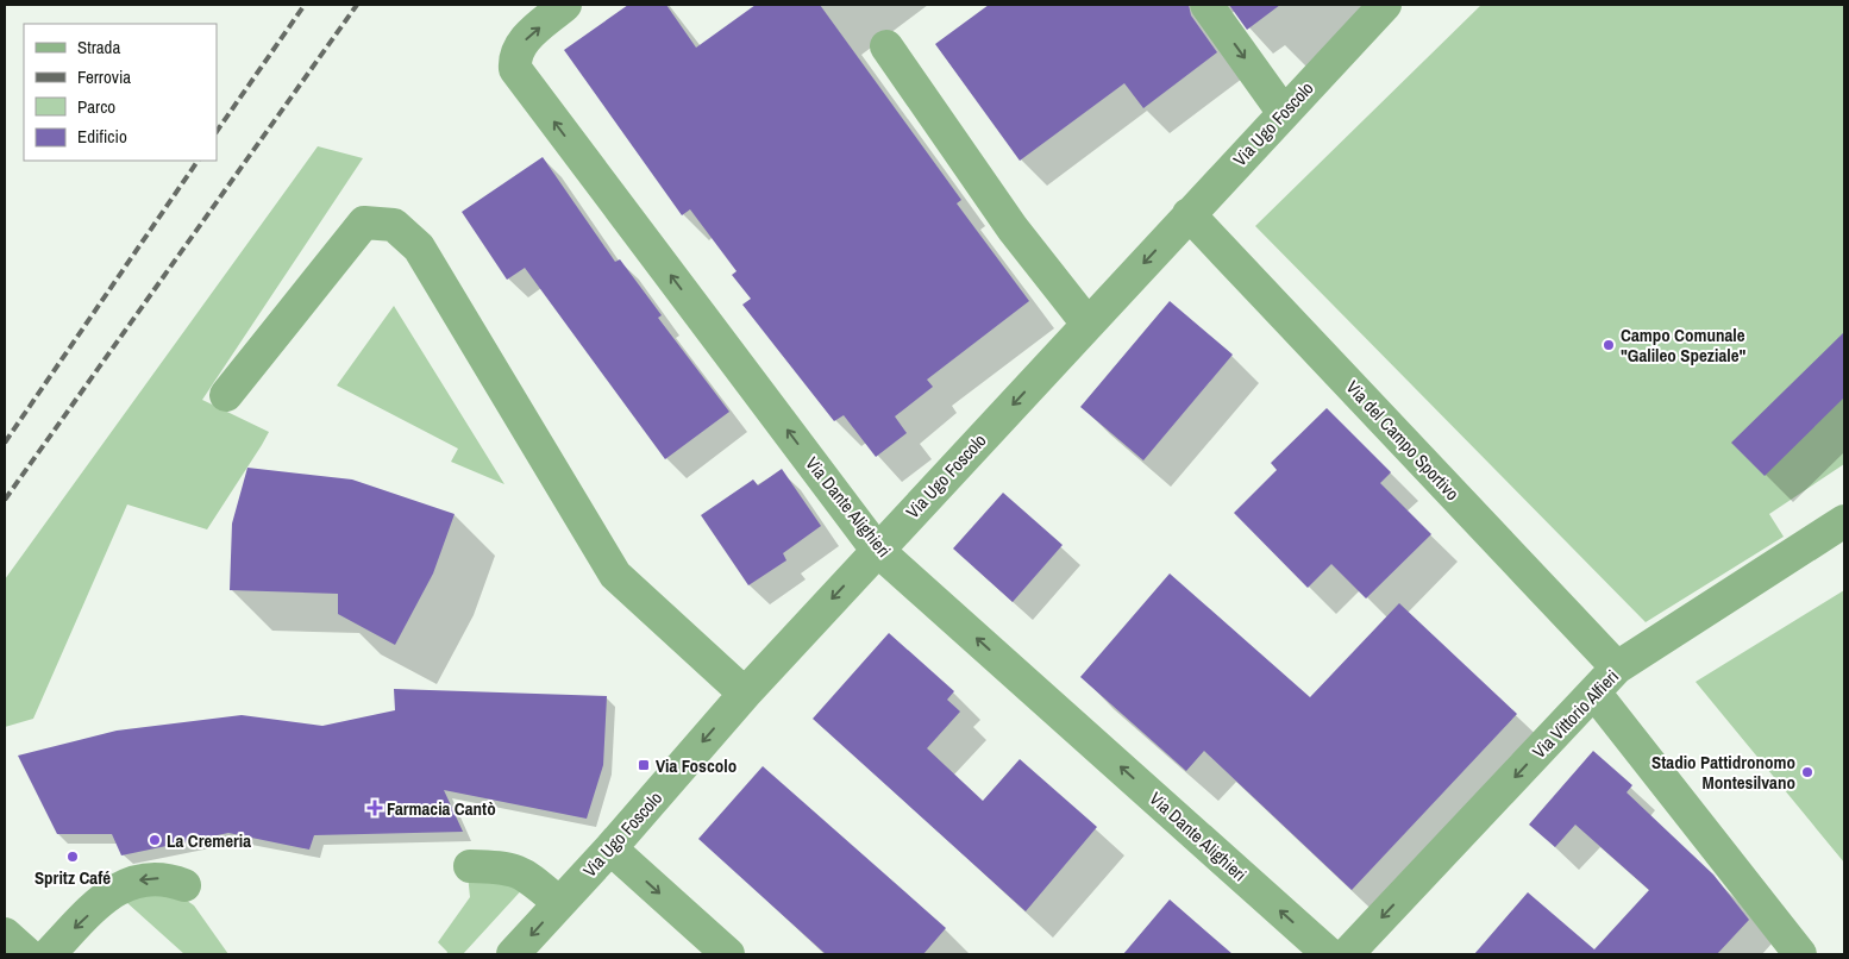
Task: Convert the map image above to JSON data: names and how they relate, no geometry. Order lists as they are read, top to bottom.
{
  "streets": {
    "street": [
      "Via Ugo Foscolo",
      "Via del Campo Sportivo",
      "Via Dante Alighieri",
      "Via Vittorio Alfieri"
    ]
  },
  "crossings": [
    ["Via Ugo Foscolo", "Via del Campo Sportivo"],
    ["Via Ugo Foscolo", "Via Dante Alighieri"],
    ["Via del Campo Sportivo", "Via Vittorio Alfieri"]
  ],
  "one_way": ["Via Ugo Foscolo", "Via Dante Alighieri", "Via Vittorio Alfieri"],
  "places": {
    "other": [
      "Campo Comunale \"Galileo Speziale\"",
      "Stadio Pattidronomo Montesilvano",
      "La Cremeria",
      "Spritz Café"
    ],
    "transit": ["Via Foscolo"],
    "health": ["Farmacia Cantò"]
  },
  "legend": [
    "Strada",
    "Ferrovia",
    "Parco",
    "Edificio"
  ]
}
